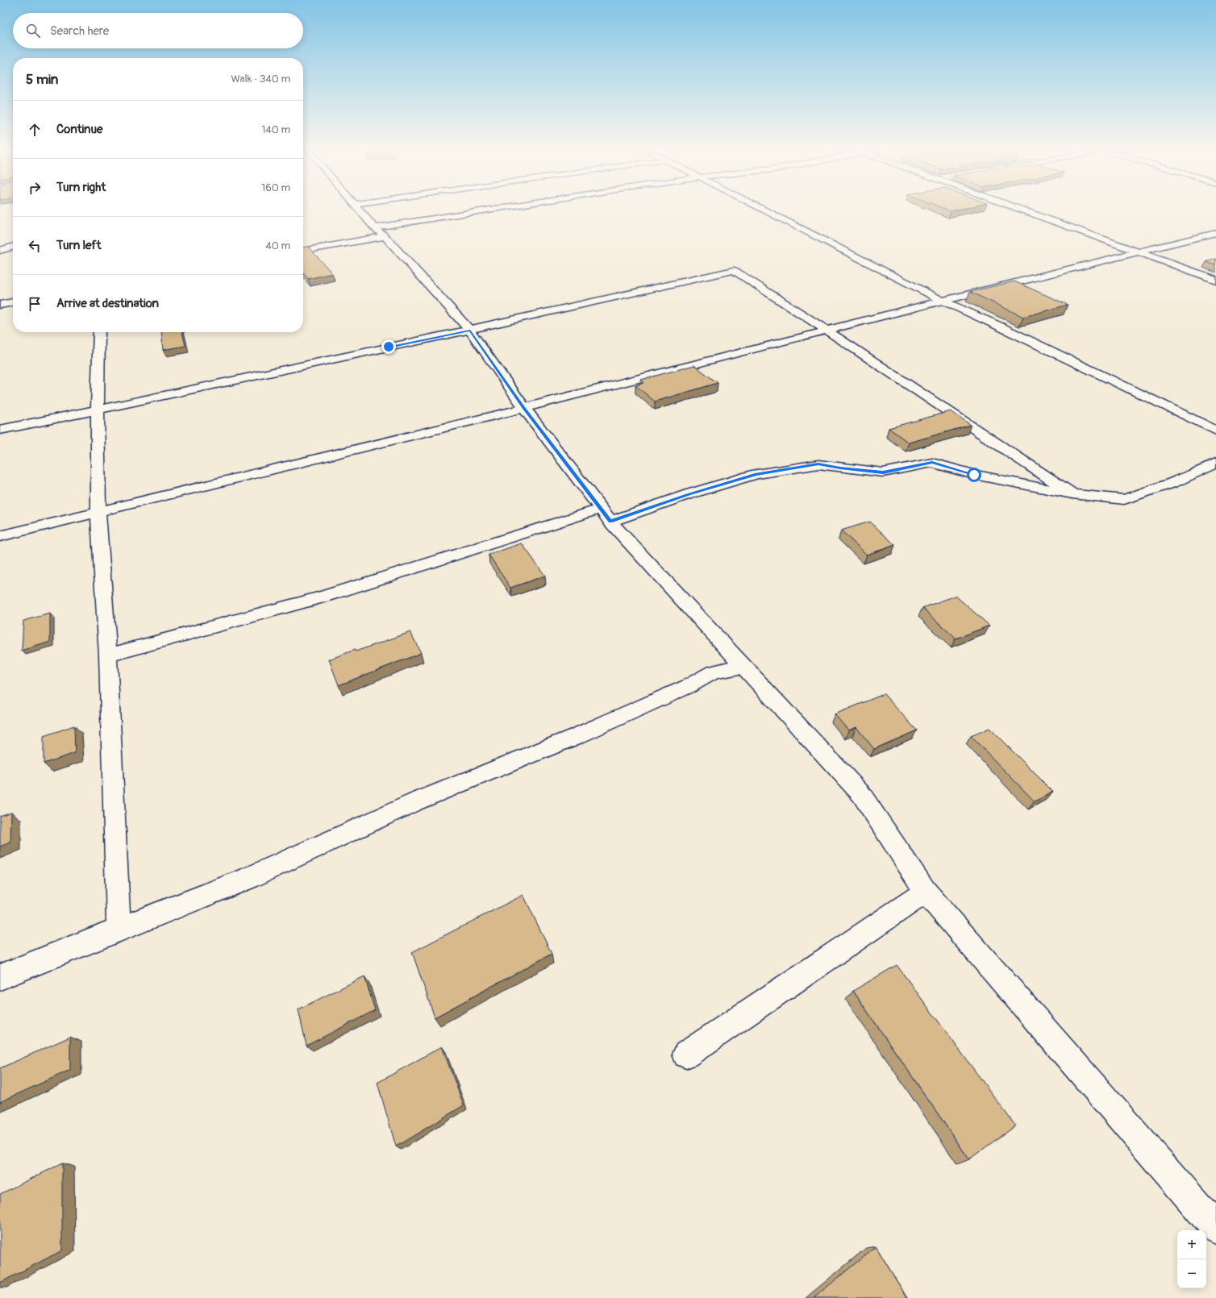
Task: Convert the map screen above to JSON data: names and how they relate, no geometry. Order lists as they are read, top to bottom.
{
  "page": {
    "search": "Search here",
    "heading": ["5 min", "Walk · 340 m"],
    "list": [
      ["Continue", "140 m"],
      ["Turn right", "160 m"],
      ["Turn left", "40 m"],
      "Arrive at destination"
    ],
    "map_buttons": ["+", "−"]
  }
}
